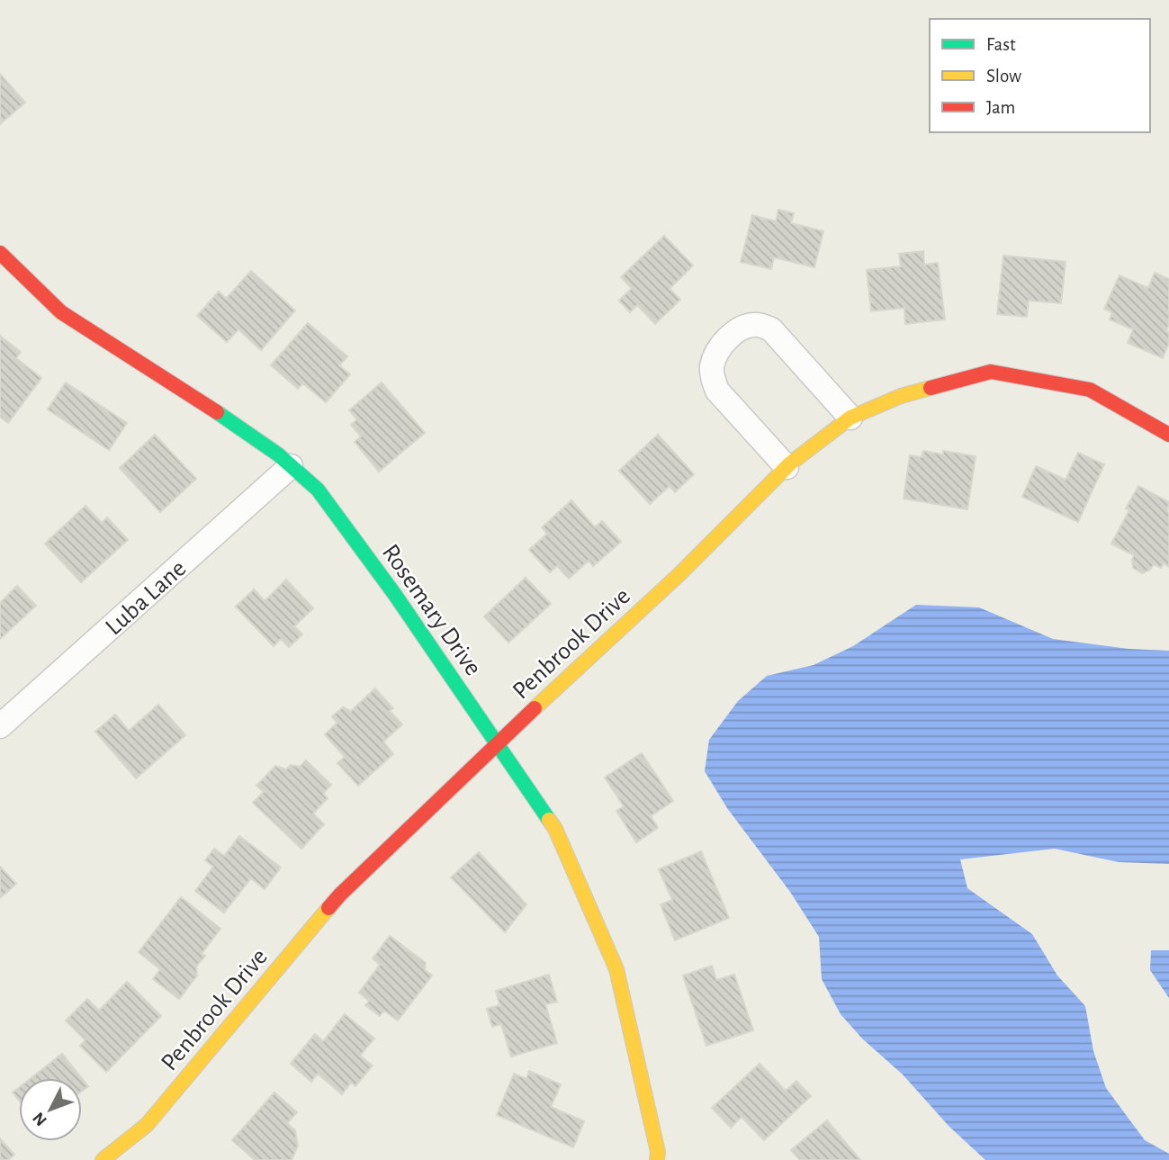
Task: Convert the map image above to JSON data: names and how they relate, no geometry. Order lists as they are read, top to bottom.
{
  "streets": {
    "street": ["Luba Lane", "Rosemary Drive", "Penbrook Drive"]
  },
  "crossings": [
    ["Luba Lane", "Rosemary Drive"],
    ["Rosemary Drive", "Penbrook Drive"]
  ],
  "legend": ["Fast", "Slow", "Jam"],
  "north": "bottom left"
}
